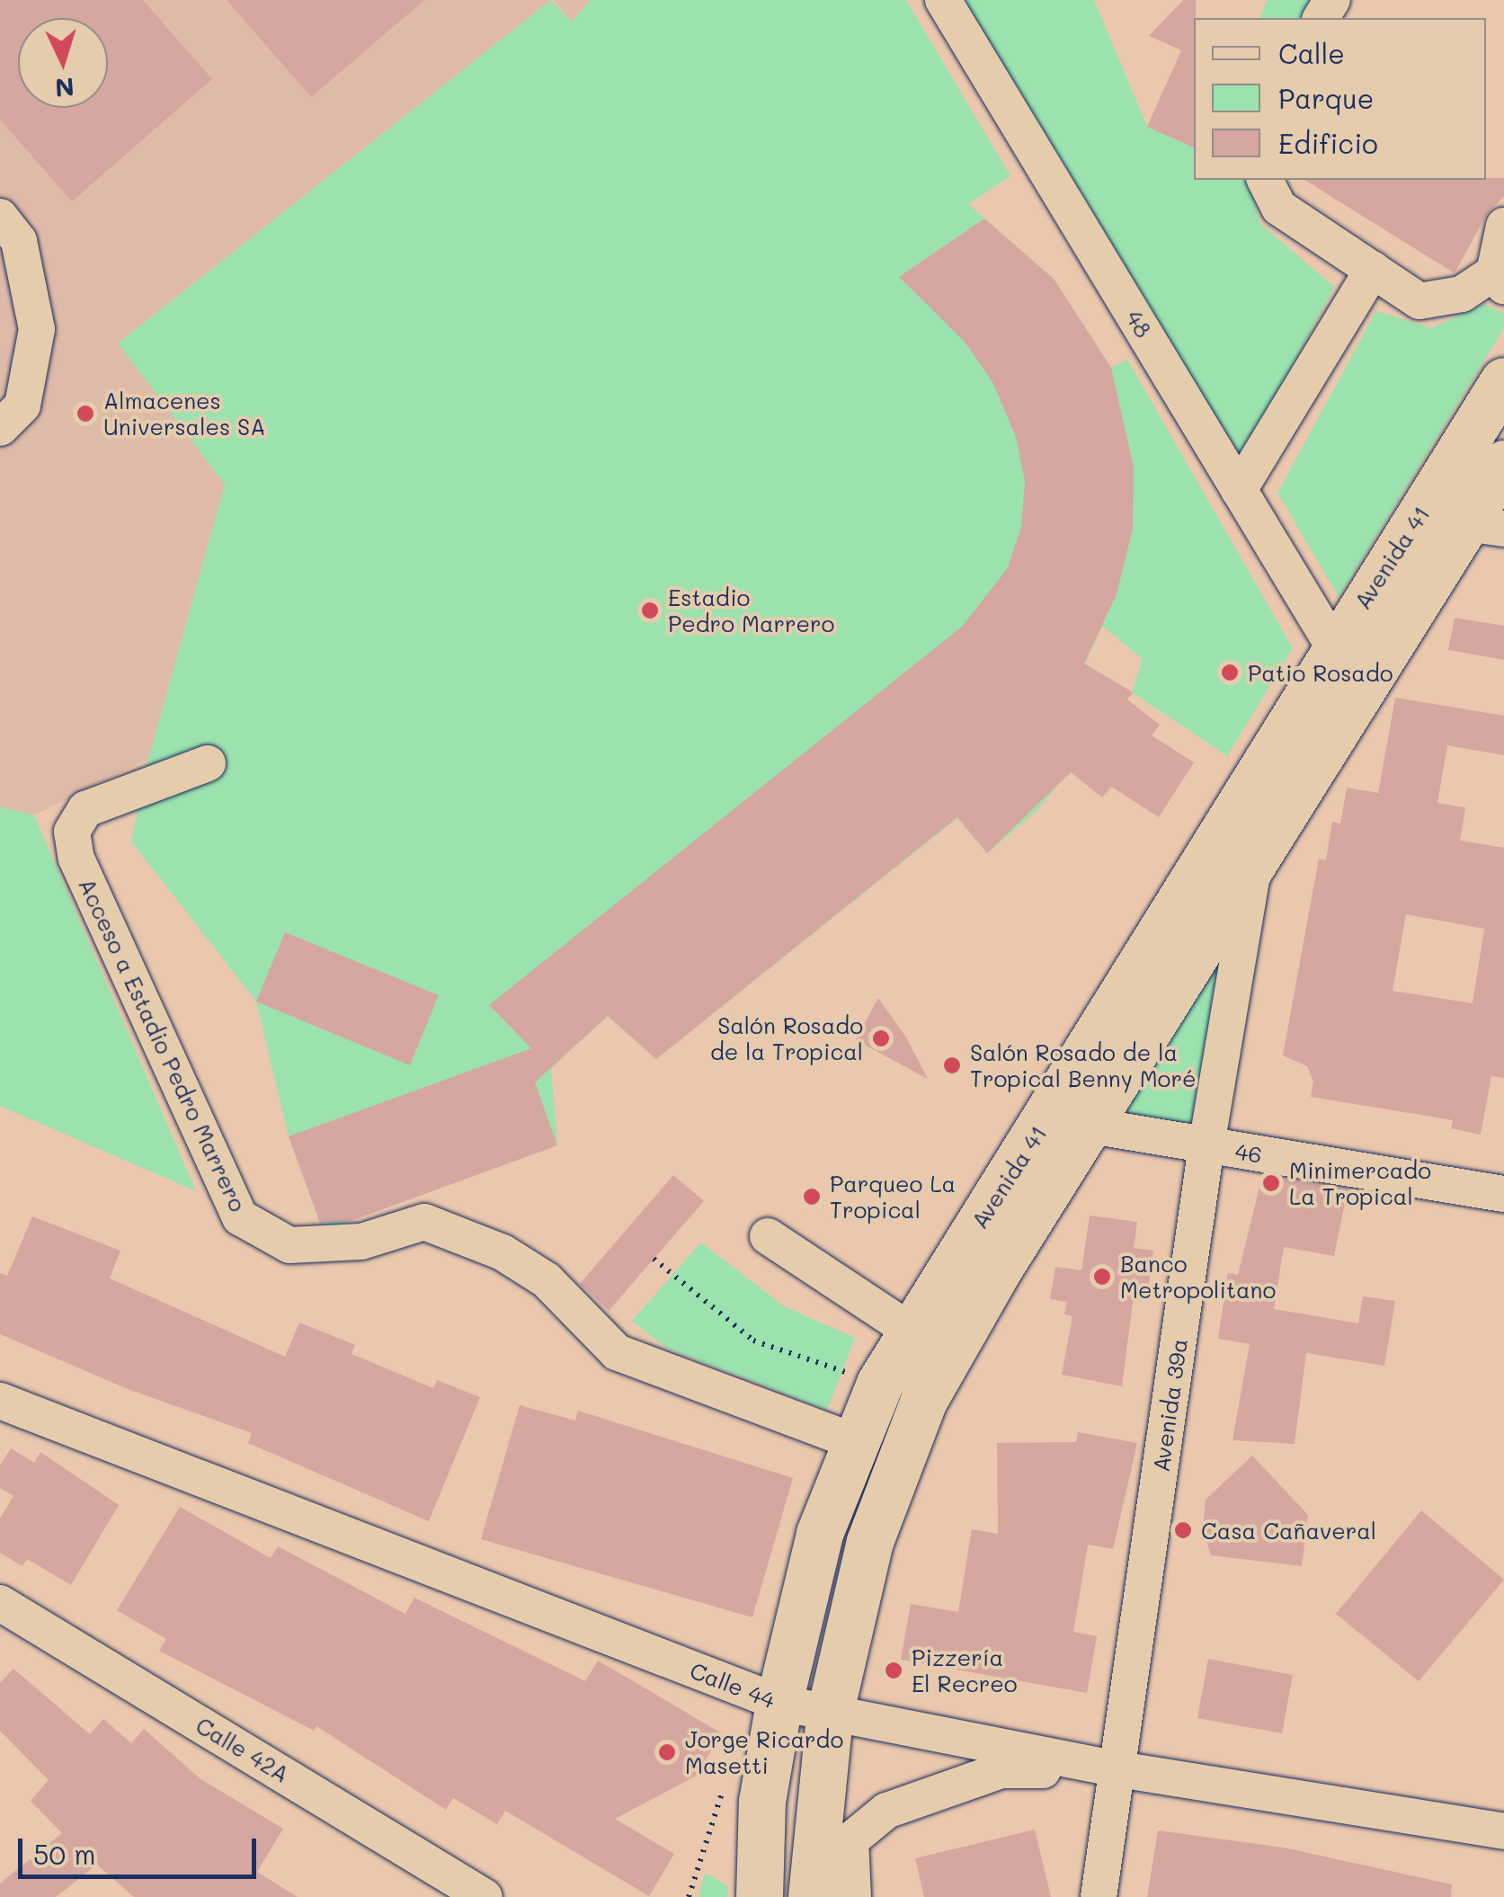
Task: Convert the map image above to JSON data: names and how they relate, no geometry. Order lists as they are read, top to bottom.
{
  "streets": {
    "main road": ["Avenida 41"],
    "street": [
      "48",
      "Acceso a Estadio Pedro Marrero",
      "46",
      "Avenida 39a",
      "Calle 44",
      "Calle 42A"
    ]
  },
  "crossings": [
    ["48", "Avenida 41"],
    ["Avenida 41", "Acceso a Estadio Pedro Marrero"],
    ["Avenida 41", "46"],
    ["Avenida 41", "Avenida 39a"],
    ["Avenida 41", "Calle 44"],
    ["46", "Avenida 39a"],
    ["Avenida 39a", "Calle 44"]
  ],
  "places": [
    "Almacenes Universales SA",
    "Estadio Pedro Marrero",
    "Patio Rosado",
    "Salón Rosado de la Tropical",
    "Salón Rosado de la Tropical Benny Moré",
    "Minimercado La Tropical",
    "Parqueo La Tropical",
    "Banco Metropolitano",
    "Casa Cañaveral",
    "Pizzería El Recreo",
    "Jorge Ricardo Masetti"
  ],
  "legend": ["Calle", "Parque", "Edificio"],
  "scale_bar": "50 m",
  "north": "bottom"
}
